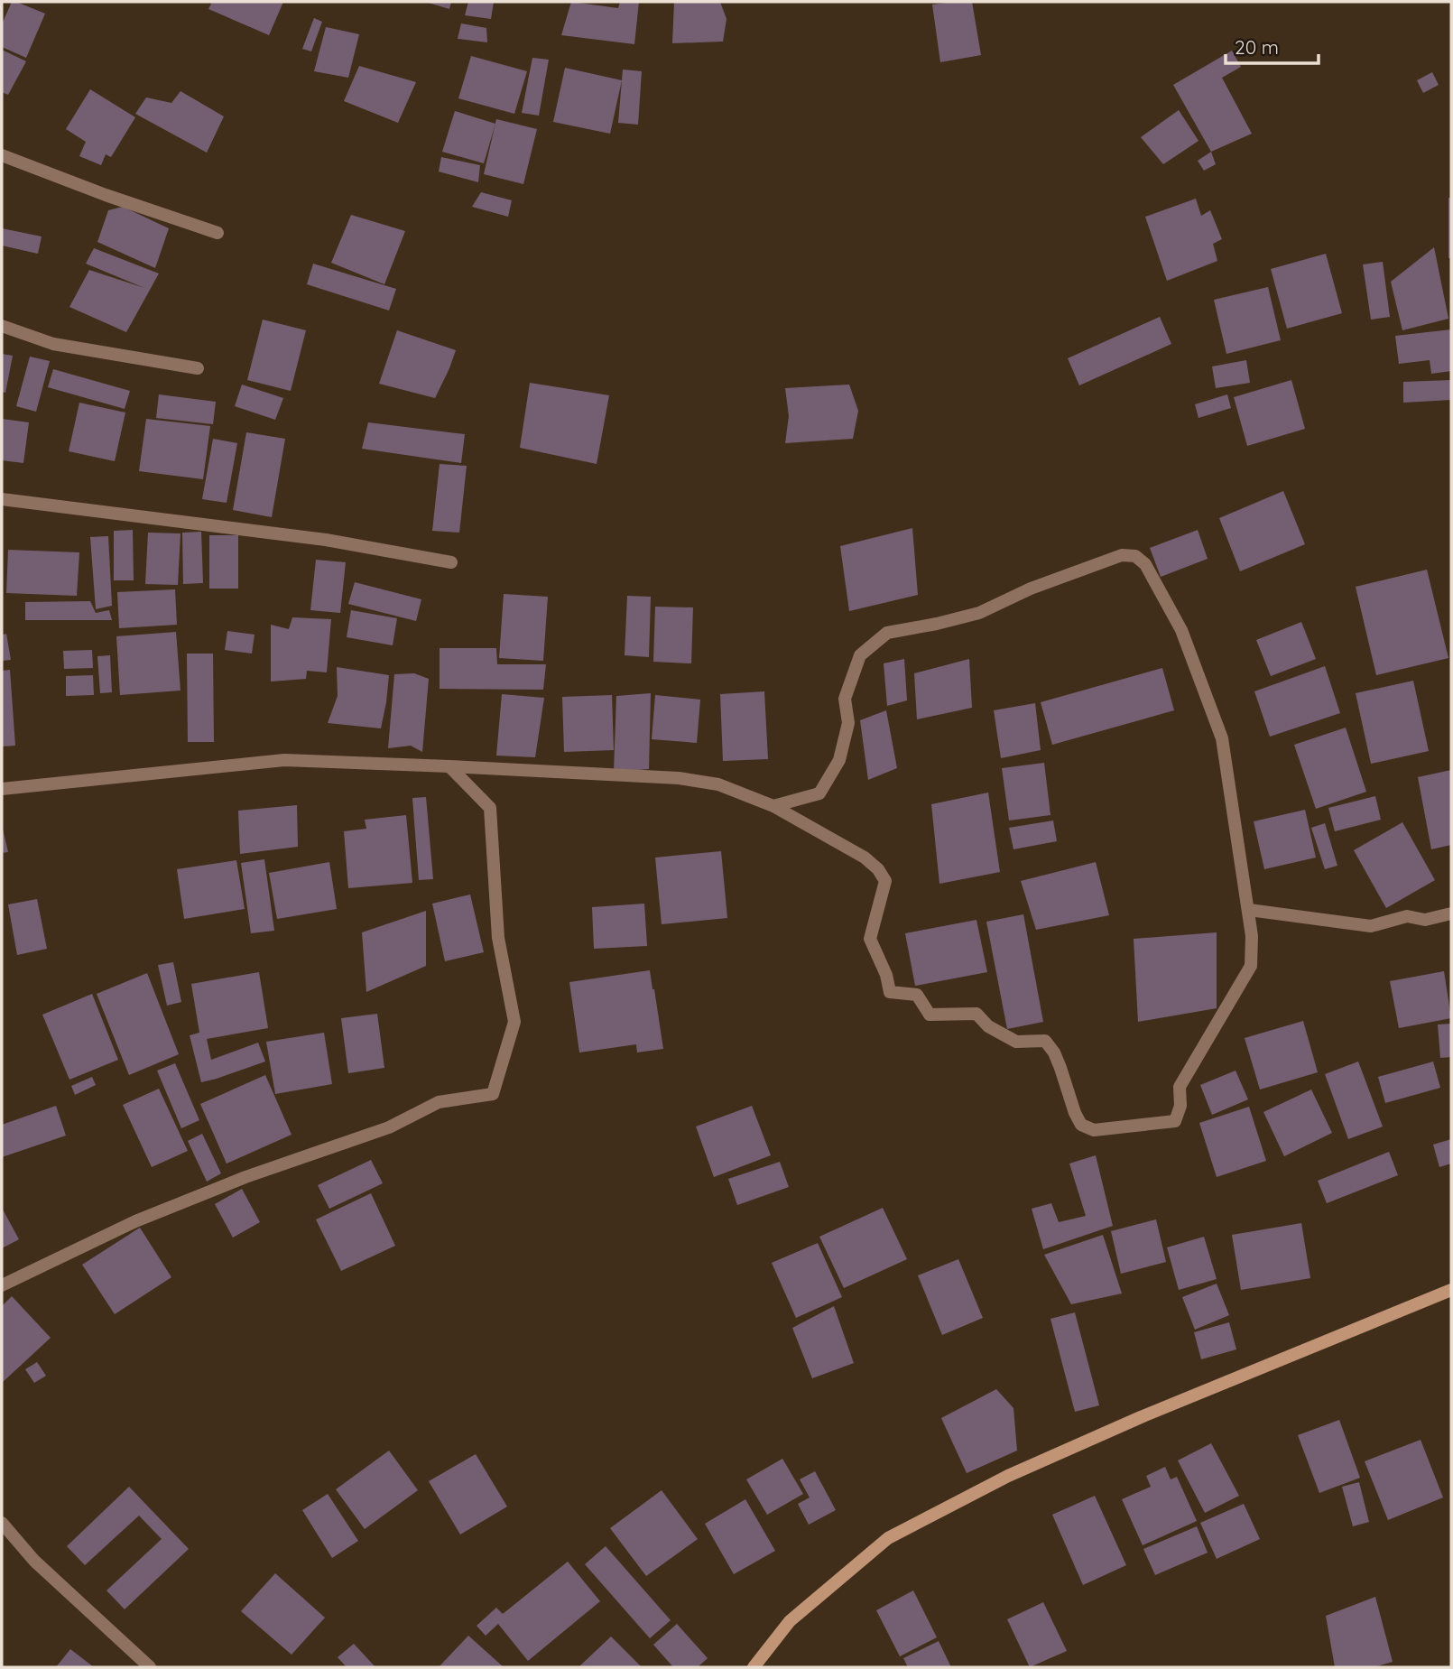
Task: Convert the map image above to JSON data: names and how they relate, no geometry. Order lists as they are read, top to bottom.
{
  "scale_bar": "20 m"
}
